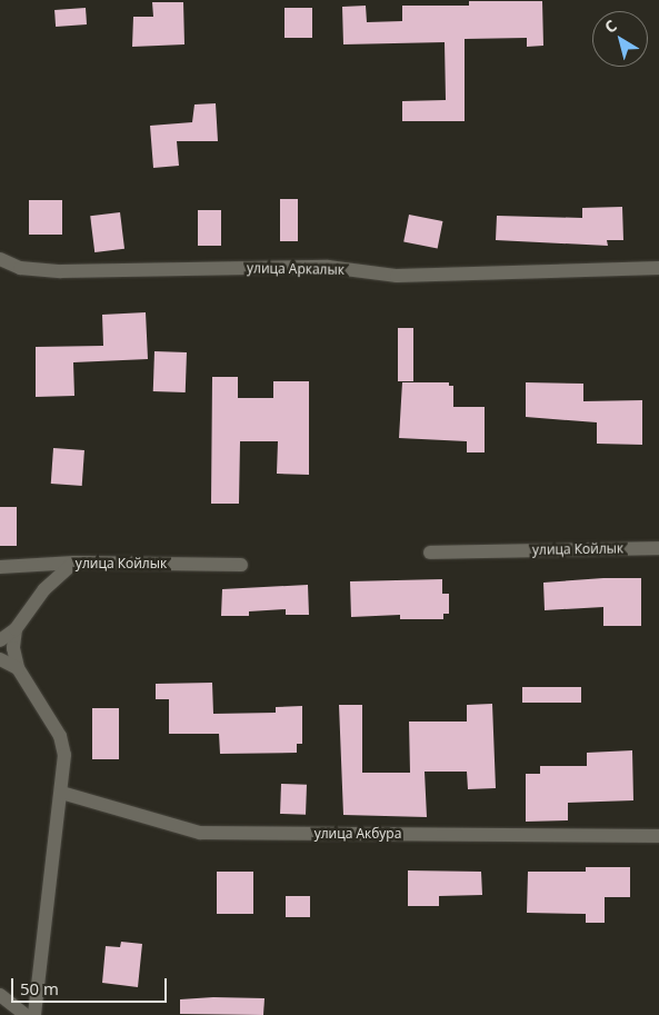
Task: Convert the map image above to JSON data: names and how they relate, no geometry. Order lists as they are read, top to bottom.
{
  "streets": {
    "street": ["улица Аркалык", "улица Койлык", "улица Акбура"]
  },
  "scale_bar": "50 m",
  "north": "top left"
}
